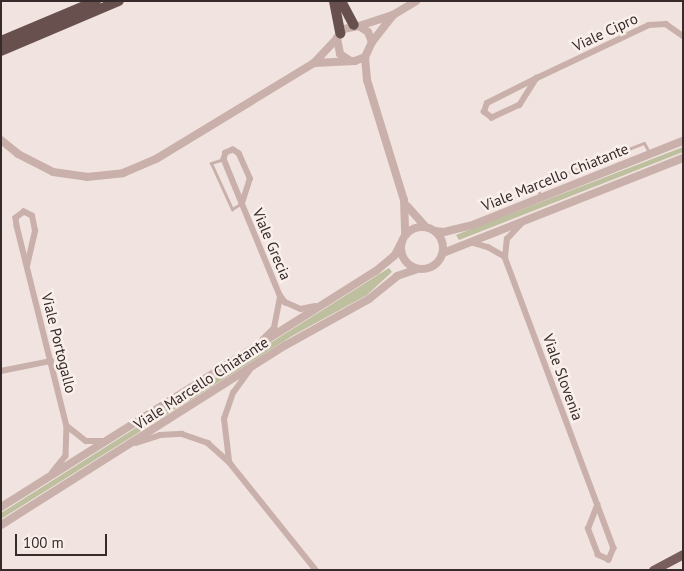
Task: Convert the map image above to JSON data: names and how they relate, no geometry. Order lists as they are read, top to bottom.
{
  "streets": {
    "street": [
      "Viale Cipro",
      "Viale Marcello Chiatante",
      "Viale Grecia",
      "Viale Portogallo",
      "Viale Slovenia"
    ]
  },
  "crossings": [
    ["Viale Marcello Chiatante", "Viale Grecia"],
    ["Viale Marcello Chiatante", "Viale Portogallo"]
  ],
  "scale_bar": "100 m"
}
